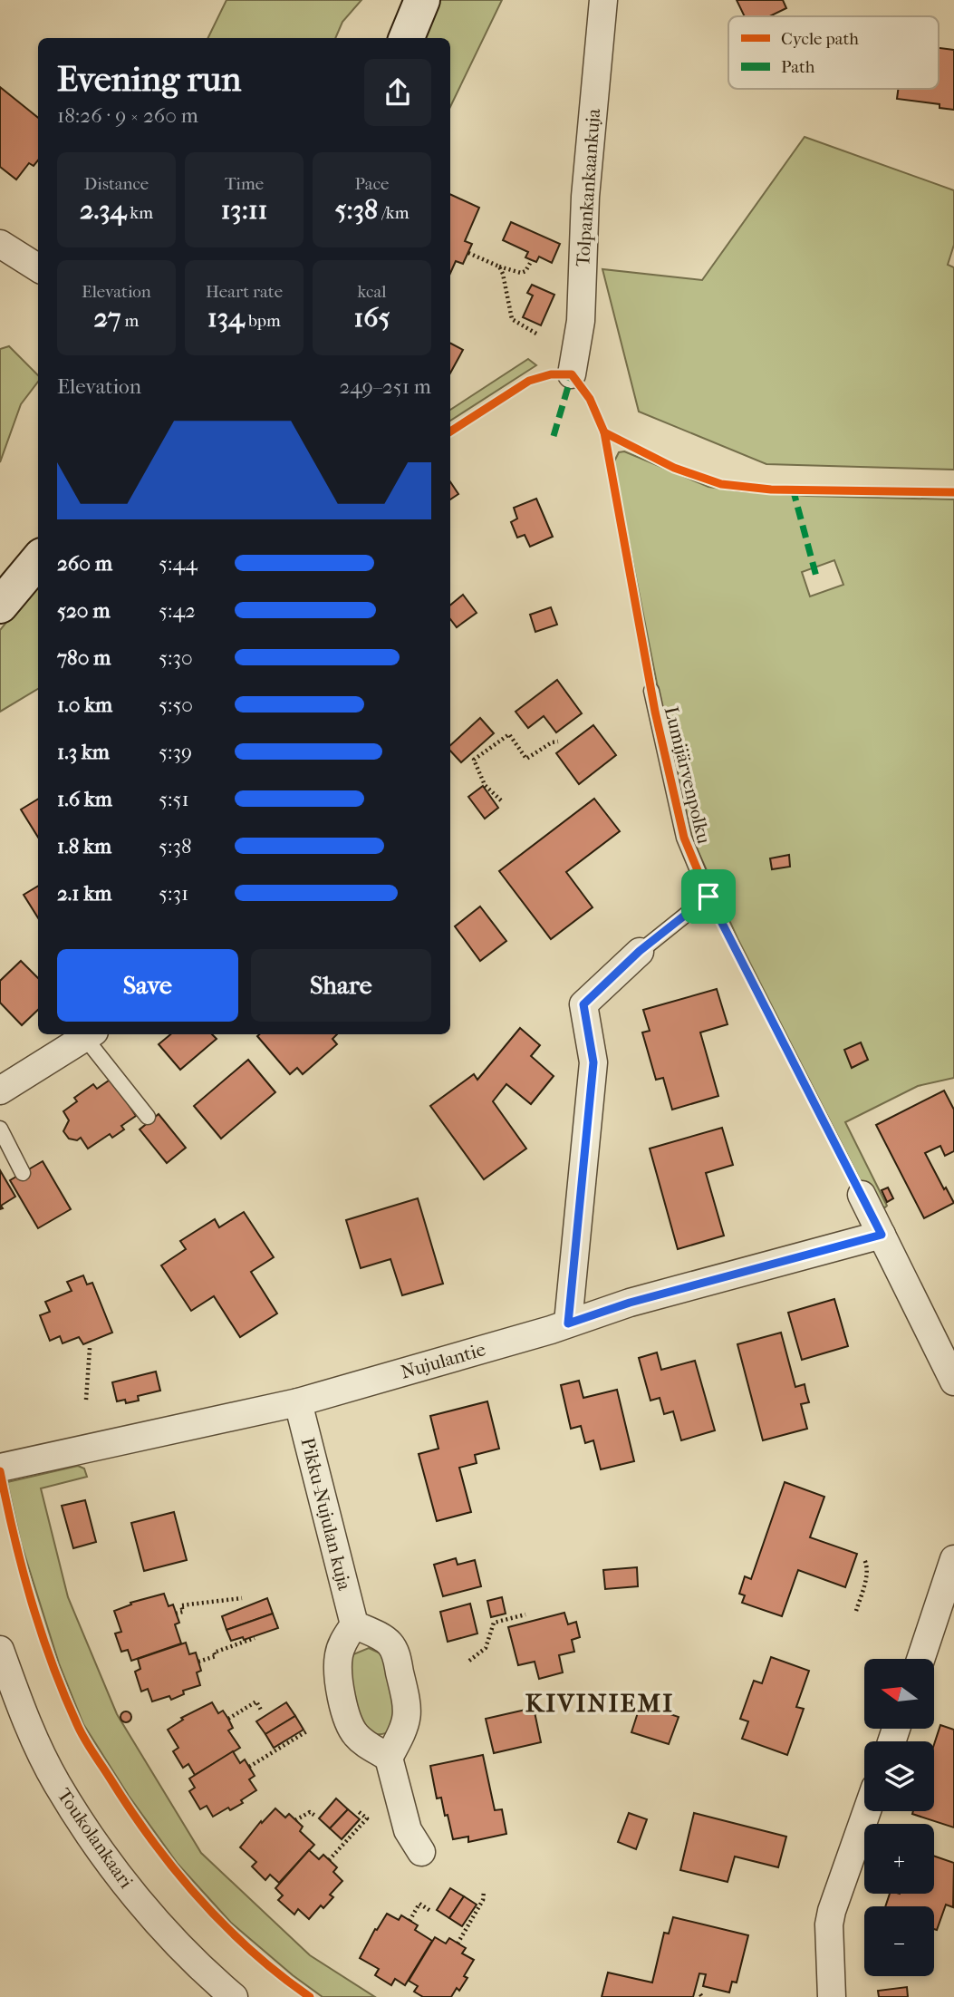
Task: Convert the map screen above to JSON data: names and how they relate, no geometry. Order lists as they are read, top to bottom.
{
  "streets": {
    "street": [
      "Tolpankankaankuja",
      "Nujulantie",
      "Pikku-Nujulan kuja",
      "Toukolankaari"
    ],
    "lane": ["Lumijärvenpolku"]
  },
  "crossings": [
    ["Nujulantie", "Pikku-Nujulan kuja"]
  ],
  "districts": ["KIVINIEMI"],
  "legend": ["Cycle path", "Path"],
  "north": "left",
  "page": {
    "heading": ["Evening run", "18:26 · 9 × 260 m"],
    "stats": [
      ["Distance", "2.34 km"],
      ["Time", "13:11"],
      ["Pace", "5:38 /km"],
      ["Elevation", "27 m"],
      ["Heart rate", "134 bpm"],
      ["kcal", "165"]
    ],
    "chart": ["Elevation", "249–251 m"],
    "list": [
      {
        "name": "260 m",
        "note": "5:44"
      },
      {
        "name": "520 m",
        "note": "5:42"
      },
      {
        "name": "780 m",
        "note": "5:30"
      },
      {
        "name": "1.0 km",
        "note": "5:50"
      },
      {
        "name": "1.3 km",
        "note": "5:39"
      },
      {
        "name": "1.6 km",
        "note": "5:51"
      },
      {
        "name": "1.8 km",
        "note": "5:38"
      },
      {
        "name": "2.1 km",
        "note": "5:31"
      }
    ],
    "buttons": ["Save", "Share"],
    "map_buttons": ["+", "−"]
  }
}
